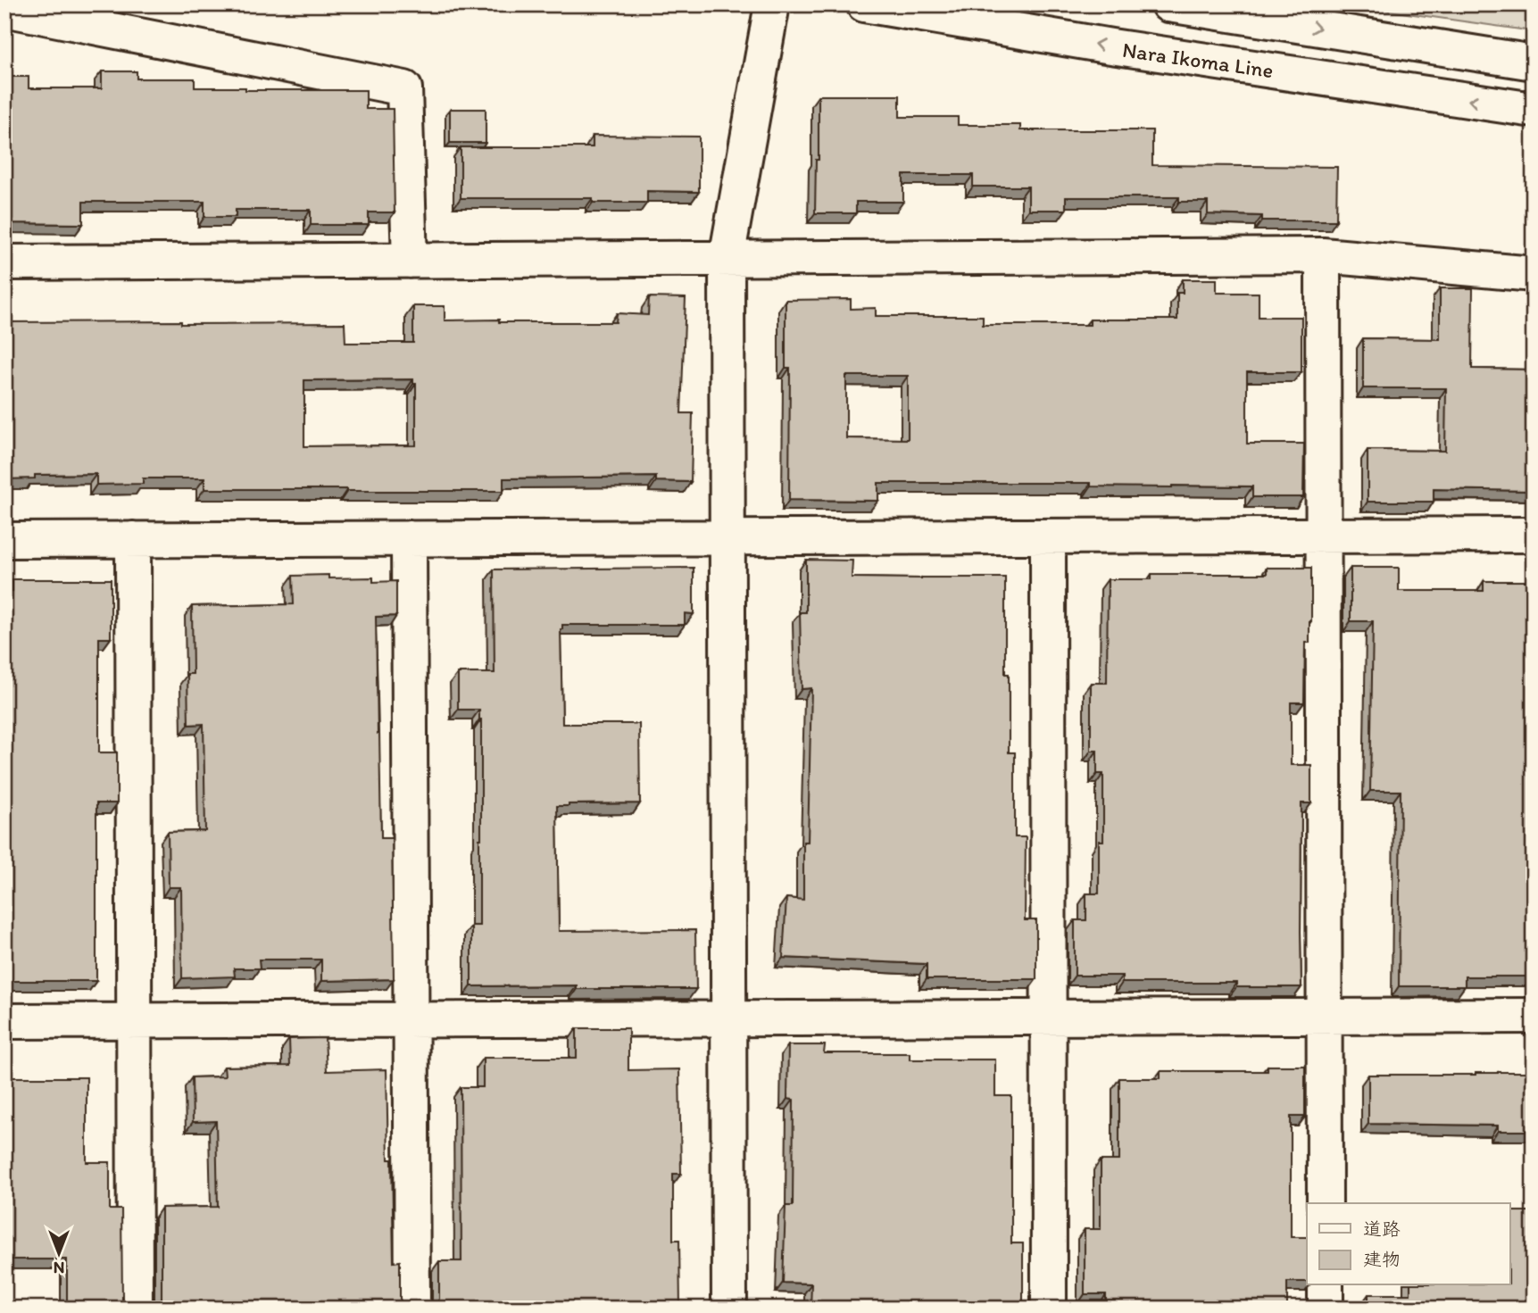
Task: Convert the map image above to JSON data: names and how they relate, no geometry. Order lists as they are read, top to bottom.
{
  "streets": {
    "street": ["Nara Ikoma Line"]
  },
  "legend": ["道路", "建物"],
  "north": "bottom"
}
